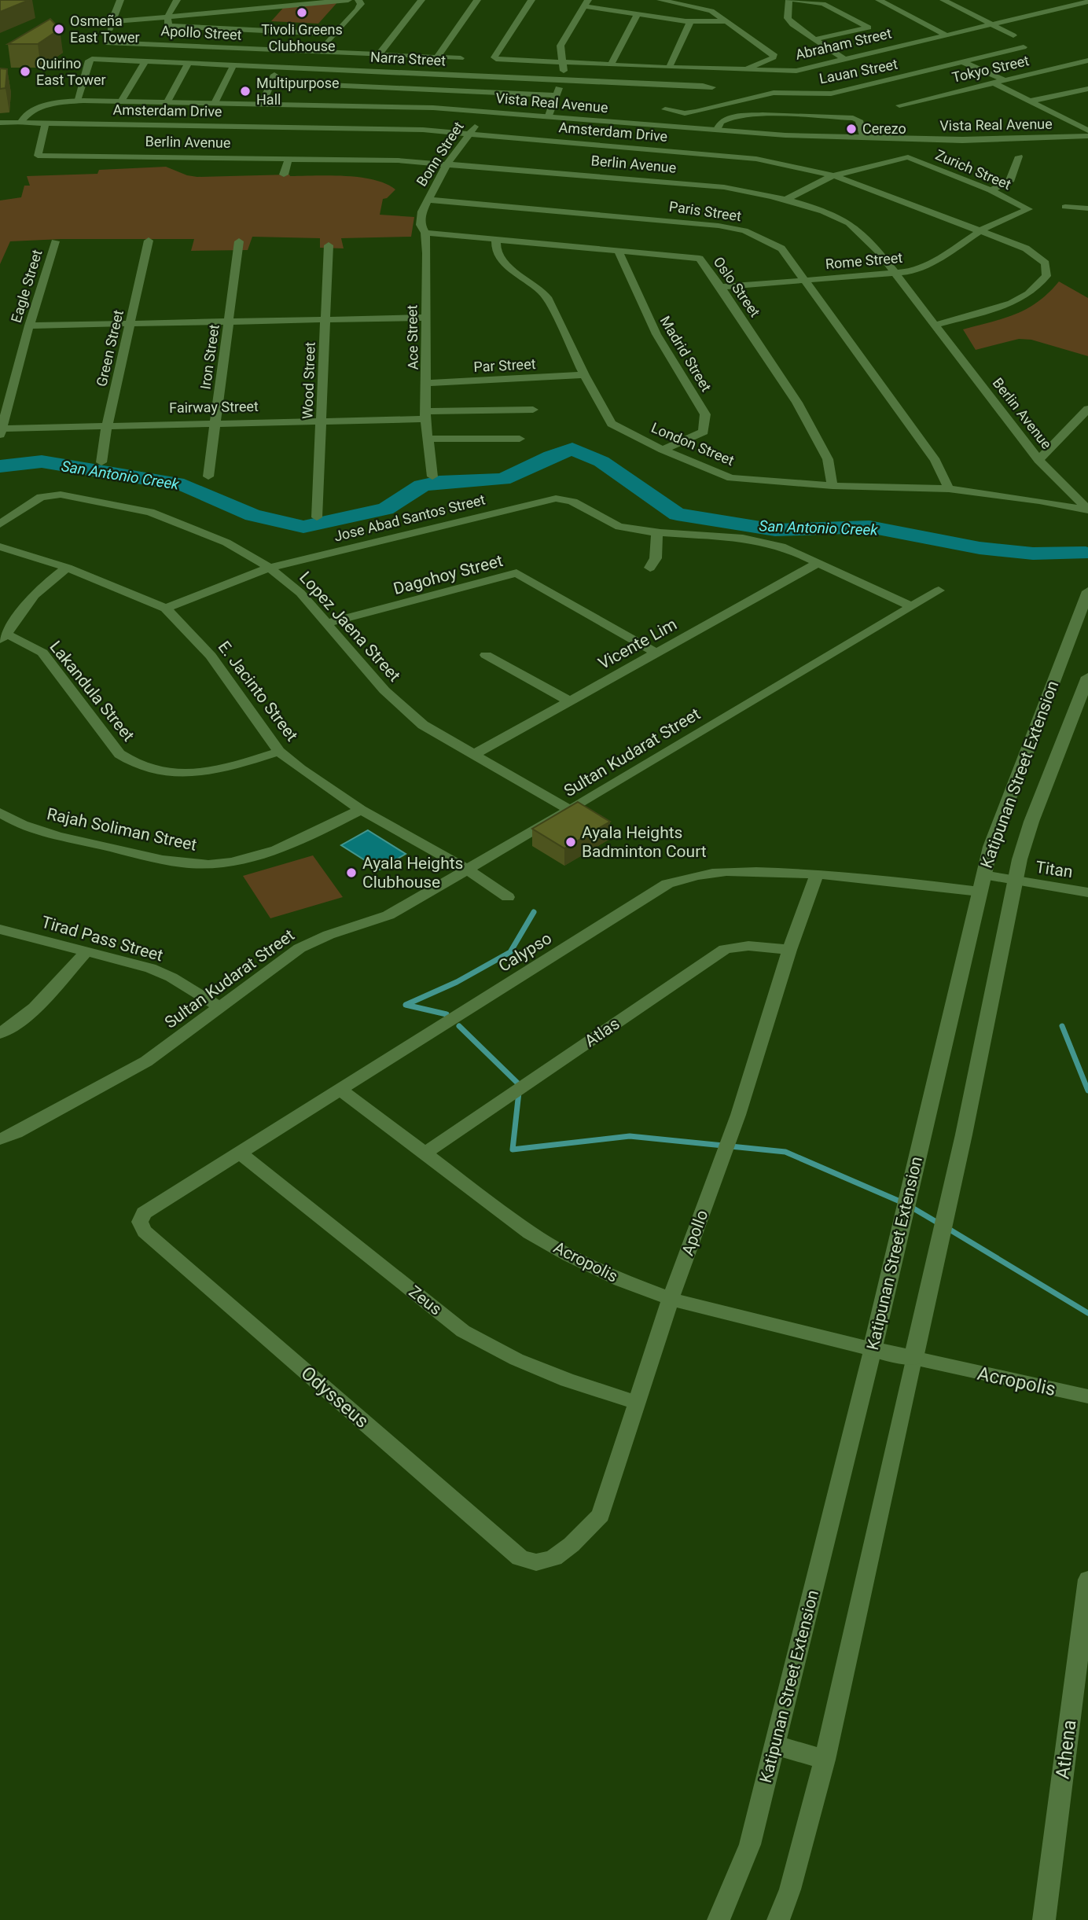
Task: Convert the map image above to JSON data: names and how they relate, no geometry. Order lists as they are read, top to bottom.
{
  "streets": {
    "street": [
      "Apollo Street",
      "Abraham Street",
      "Narra Street",
      "Tokyo Street",
      "Lauan Street",
      "Vista Real Avenue",
      "Amsterdam Drive",
      "Berlin Avenue",
      "Bonn Street",
      "Zurich Street",
      "Paris Street",
      "Rome Street",
      "Eagle Street",
      "Oslo Street",
      "Ace Street",
      "Green Street",
      "Madrid Street",
      "Iron Street",
      "Par Street",
      "Wood Street",
      "Fairway Street",
      "London Street",
      "Jose Abad Santos Street",
      "Dagohoy Street",
      "Lopez Jaena Street",
      "Vicente Lim",
      "Lakandula Street",
      "E. Jacinto Street",
      "Sultan Kudarat Street",
      "Katipunan Street Extension",
      "Rajah Soliman Street",
      "Titan",
      "Tirad Pass Street",
      "Calypso",
      "Atlas",
      "Apollo",
      "Acropolis",
      "Zeus",
      "Odysseus",
      "Athena"
    ]
  },
  "crossings": [
    ["Vista Real Avenue", "Amsterdam Drive"],
    ["Amsterdam Drive", "Berlin Avenue"],
    ["Amsterdam Drive", "Bonn Street"],
    ["Amsterdam Drive", "Zurich Street"],
    ["Amsterdam Drive", "Rome Street"],
    ["Berlin Avenue", "Bonn Street"],
    ["Berlin Avenue", "Rome Street"],
    ["Berlin Avenue", "London Street"],
    ["Bonn Street", "Paris Street"],
    ["Bonn Street", "Ace Street"],
    ["Zurich Street", "Rome Street"],
    ["Paris Street", "Rome Street"],
    ["Paris Street", "Ace Street"],
    ["Paris Street", "London Street"],
    ["Rome Street", "Oslo Street"],
    ["Eagle Street", "Fairway Street"],
    ["Oslo Street", "Ace Street"],
    ["Oslo Street", "Madrid Street"],
    ["Oslo Street", "London Street"],
    ["Ace Street", "Par Street"],
    ["Ace Street", "Fairway Street"],
    ["Green Street", "Fairway Street"],
    ["Madrid Street", "London Street"],
    ["Iron Street", "Fairway Street"],
    ["Par Street", "London Street"],
    ["Wood Street", "Fairway Street"],
    ["Jose Abad Santos Street", "Lopez Jaena Street"],
    ["Dagohoy Street", "Lopez Jaena Street"],
    ["Dagohoy Street", "Vicente Lim"],
    ["Lopez Jaena Street", "Vicente Lim"],
    ["Lopez Jaena Street", "Sultan Kudarat Street"],
    ["Lakandula Street", "E. Jacinto Street"],
    ["E. Jacinto Street", "Sultan Kudarat Street"],
    ["E. Jacinto Street", "Rajah Soliman Street"],
    ["Sultan Kudarat Street", "Tirad Pass Street"],
    ["Katipunan Street Extension", "Titan"],
    ["Katipunan Street Extension", "Calypso"],
    ["Katipunan Street Extension", "Acropolis"],
    ["Titan", "Calypso"],
    ["Calypso", "Apollo"],
    ["Calypso", "Acropolis"],
    ["Calypso", "Zeus"],
    ["Calypso", "Odysseus"],
    ["Atlas", "Apollo"],
    ["Atlas", "Acropolis"],
    ["Apollo", "Acropolis"],
    ["Apollo", "Zeus"],
    ["Apollo", "Odysseus"]
  ],
  "water": ["San Antonio Creek"],
  "places": [
    "Tivoli Greens Clubhouse",
    "Osmeña East Tower",
    "Quirino East Tower",
    "Multipurpose Hall",
    "Cerezo",
    "Ayala Heights Badminton Court",
    "Ayala Heights Clubhouse"
  ]
}
